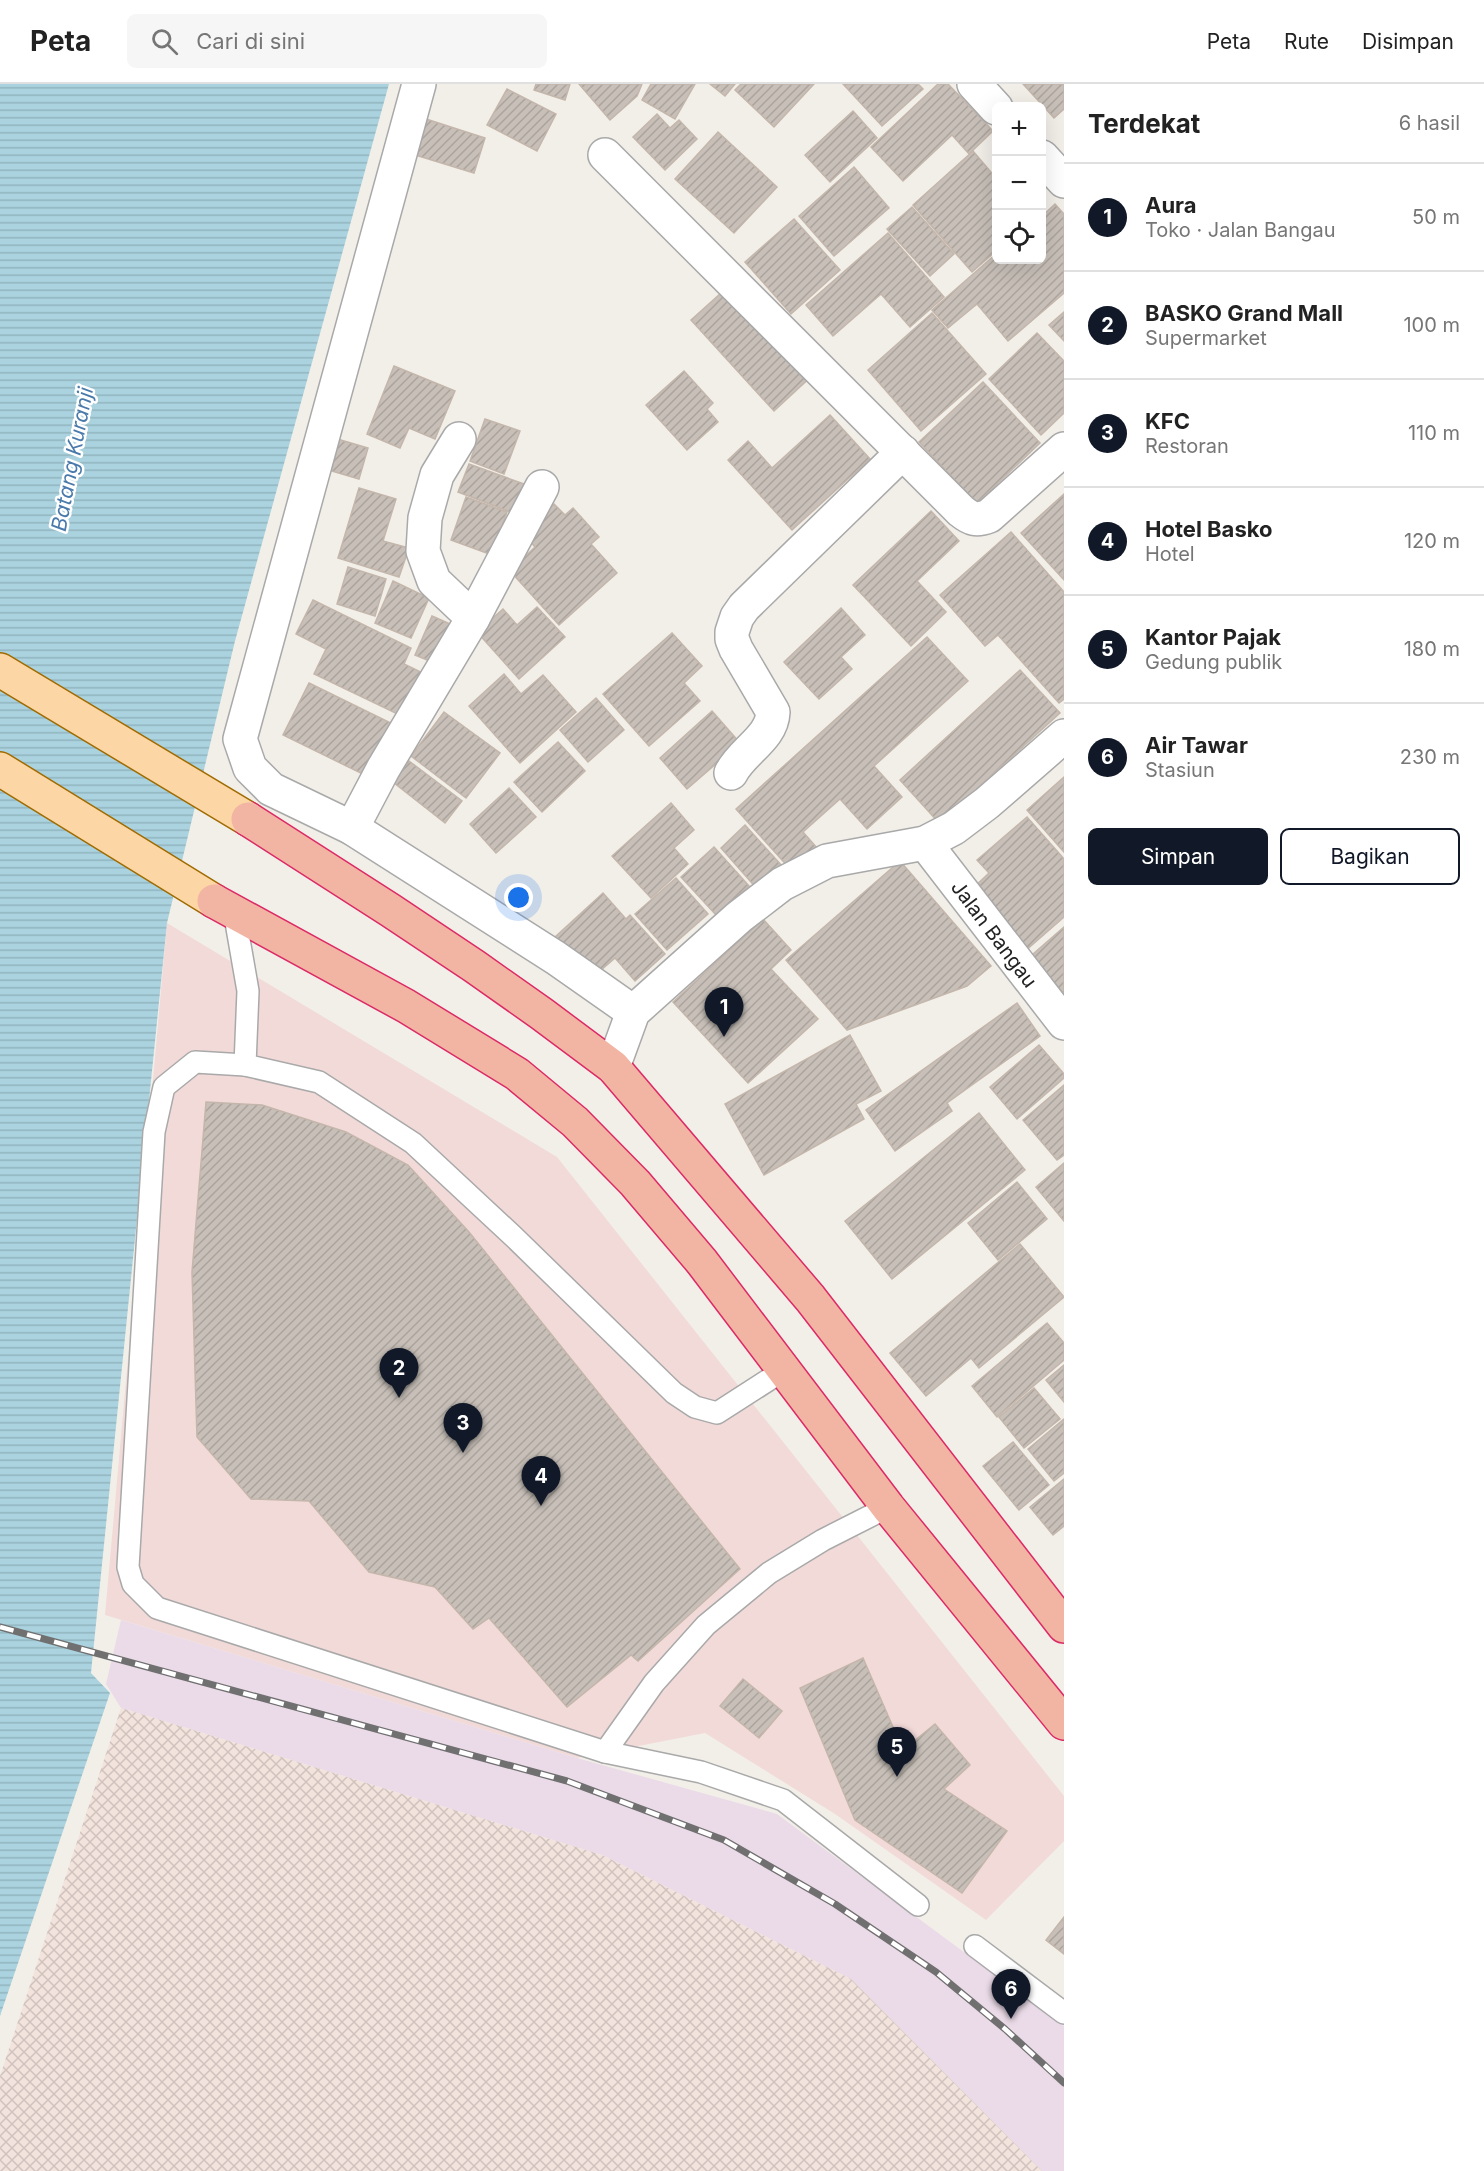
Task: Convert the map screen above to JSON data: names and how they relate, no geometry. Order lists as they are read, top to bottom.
{
  "streets": {
    "street": ["Jalan Bangau"]
  },
  "water": ["Batang Kuranji"],
  "page": {
    "header": "Peta",
    "search": "Cari di sini",
    "nav": ["Peta", "Rute", "Disimpan"],
    "heading": ["Terdekat", "6 hasil"],
    "map_buttons": ["+", "−"],
    "list": [
      {
        "mark": "1",
        "name": "Aura",
        "note": "Toko · Jalan Bangau",
        "value": "50 m"
      },
      {
        "mark": "2",
        "name": "BASKO Grand Mall",
        "note": "Supermarket",
        "value": "100 m"
      },
      {
        "mark": "3",
        "name": "KFC",
        "note": "Restoran",
        "value": "110 m"
      },
      {
        "mark": "4",
        "name": "Hotel Basko",
        "note": "Hotel",
        "value": "120 m"
      },
      {
        "mark": "5",
        "name": "Kantor Pajak",
        "note": "Gedung publik",
        "value": "180 m"
      },
      {
        "mark": "6",
        "name": "Air Tawar",
        "note": "Stasiun",
        "value": "230 m"
      }
    ],
    "buttons": ["Simpan", "Bagikan"],
    "pins": [
      "1",
      "2",
      "3",
      "4",
      "5",
      "6"
    ]
  }
}
